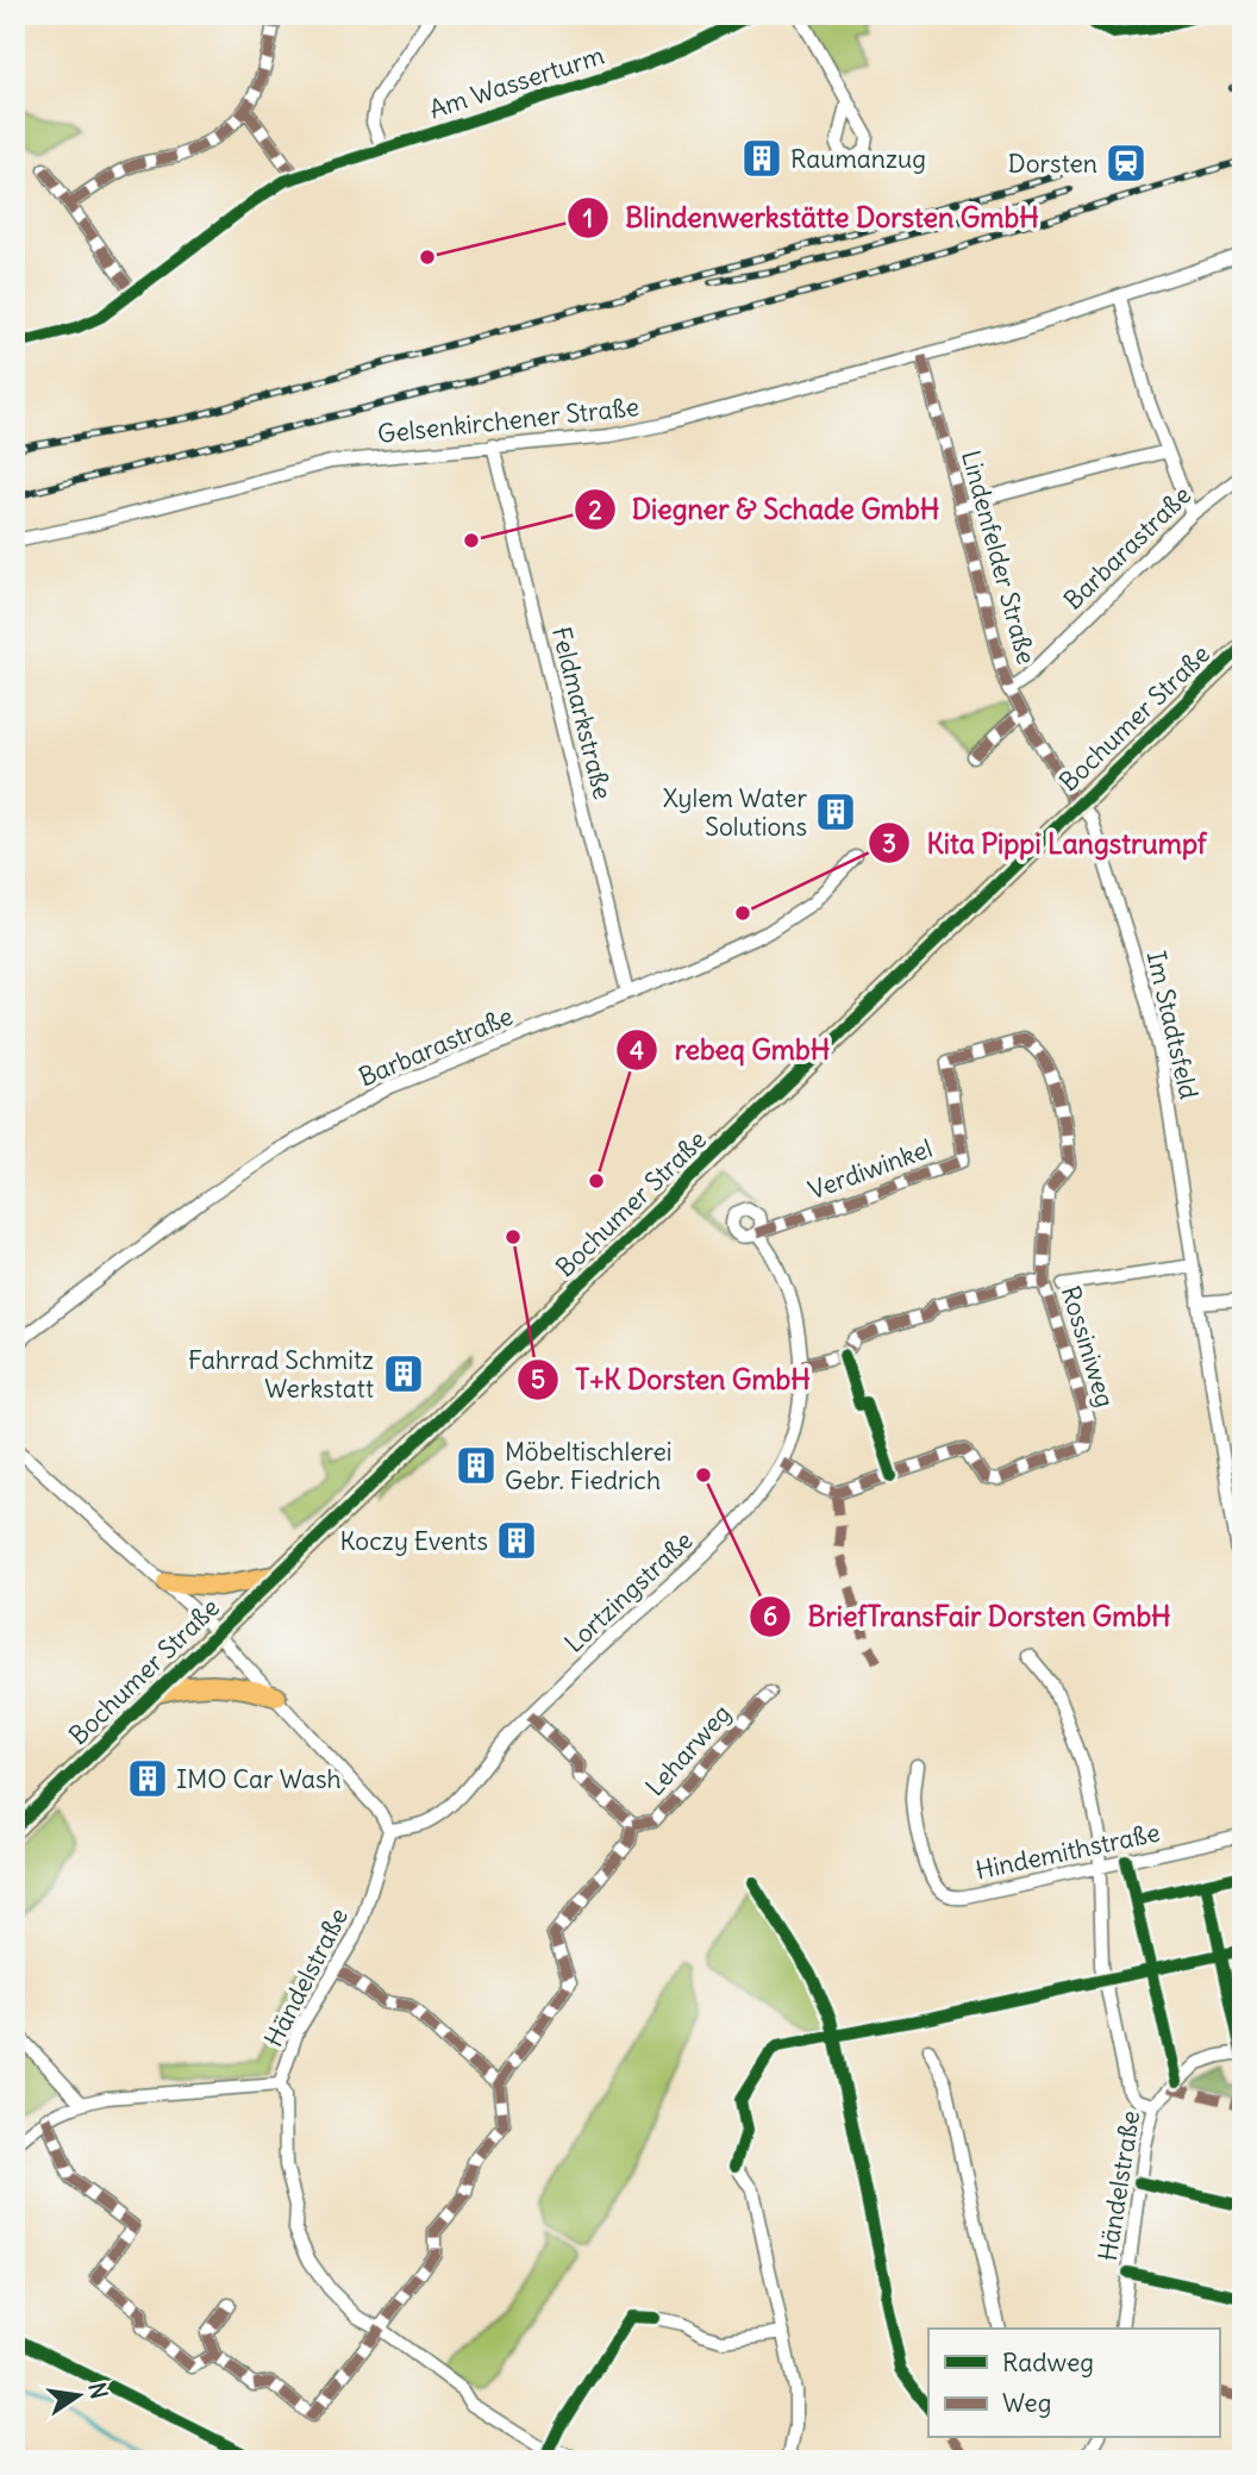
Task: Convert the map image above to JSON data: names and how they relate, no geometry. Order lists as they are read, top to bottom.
{
  "streets": {
    "main road": ["Bochumer Straße"],
    "street": [
      "Am Wasserturm",
      "Gelsenkirchener Straße",
      "Barbarastraße",
      "Lindenfelder Straße",
      "Feldmarkstraße",
      "Im Stadtsfeld",
      "Verdiwinkel",
      "Rossiniweg",
      "Lortzingstraße",
      "Leharweg",
      "Hindemithstraße",
      "Händelstraße"
    ]
  },
  "crossings": [
    ["Gelsenkirchener Straße", "Lindenfelder Straße"],
    ["Gelsenkirchener Straße", "Feldmarkstraße"],
    ["Barbarastraße", "Lindenfelder Straße"],
    ["Barbarastraße", "Feldmarkstraße"],
    ["Lindenfelder Straße", "Bochumer Straße"],
    ["Lindenfelder Straße", "Im Stadtsfeld"],
    ["Bochumer Straße", "Im Stadtsfeld"],
    ["Verdiwinkel", "Rossiniweg"],
    ["Verdiwinkel", "Lortzingstraße"],
    ["Rossiniweg", "Lortzingstraße"],
    ["Lortzingstraße", "Leharweg"],
    ["Lortzingstraße", "Händelstraße"]
  ],
  "places": {
    "building": [
      "Raumanzug",
      "Xylem Water Solutions",
      "Fahrrad Schmitz Werkstatt",
      "Möbeltischlerei Gebr. Fiedrich",
      "Koczy Events",
      "IMO Car Wash"
    ],
    "station": ["Dorsten"],
    "other": [
      "Blindenwerkstätte Dorsten GmbH",
      "Diegner & Schade GmbH",
      "Kita Pippi Langstrumpf",
      "rebeq GmbH",
      "T+K Dorsten GmbH",
      "BriefTransFair Dorsten GmbH"
    ]
  },
  "legend": ["Radweg", "Weg"],
  "north": "right"
}
